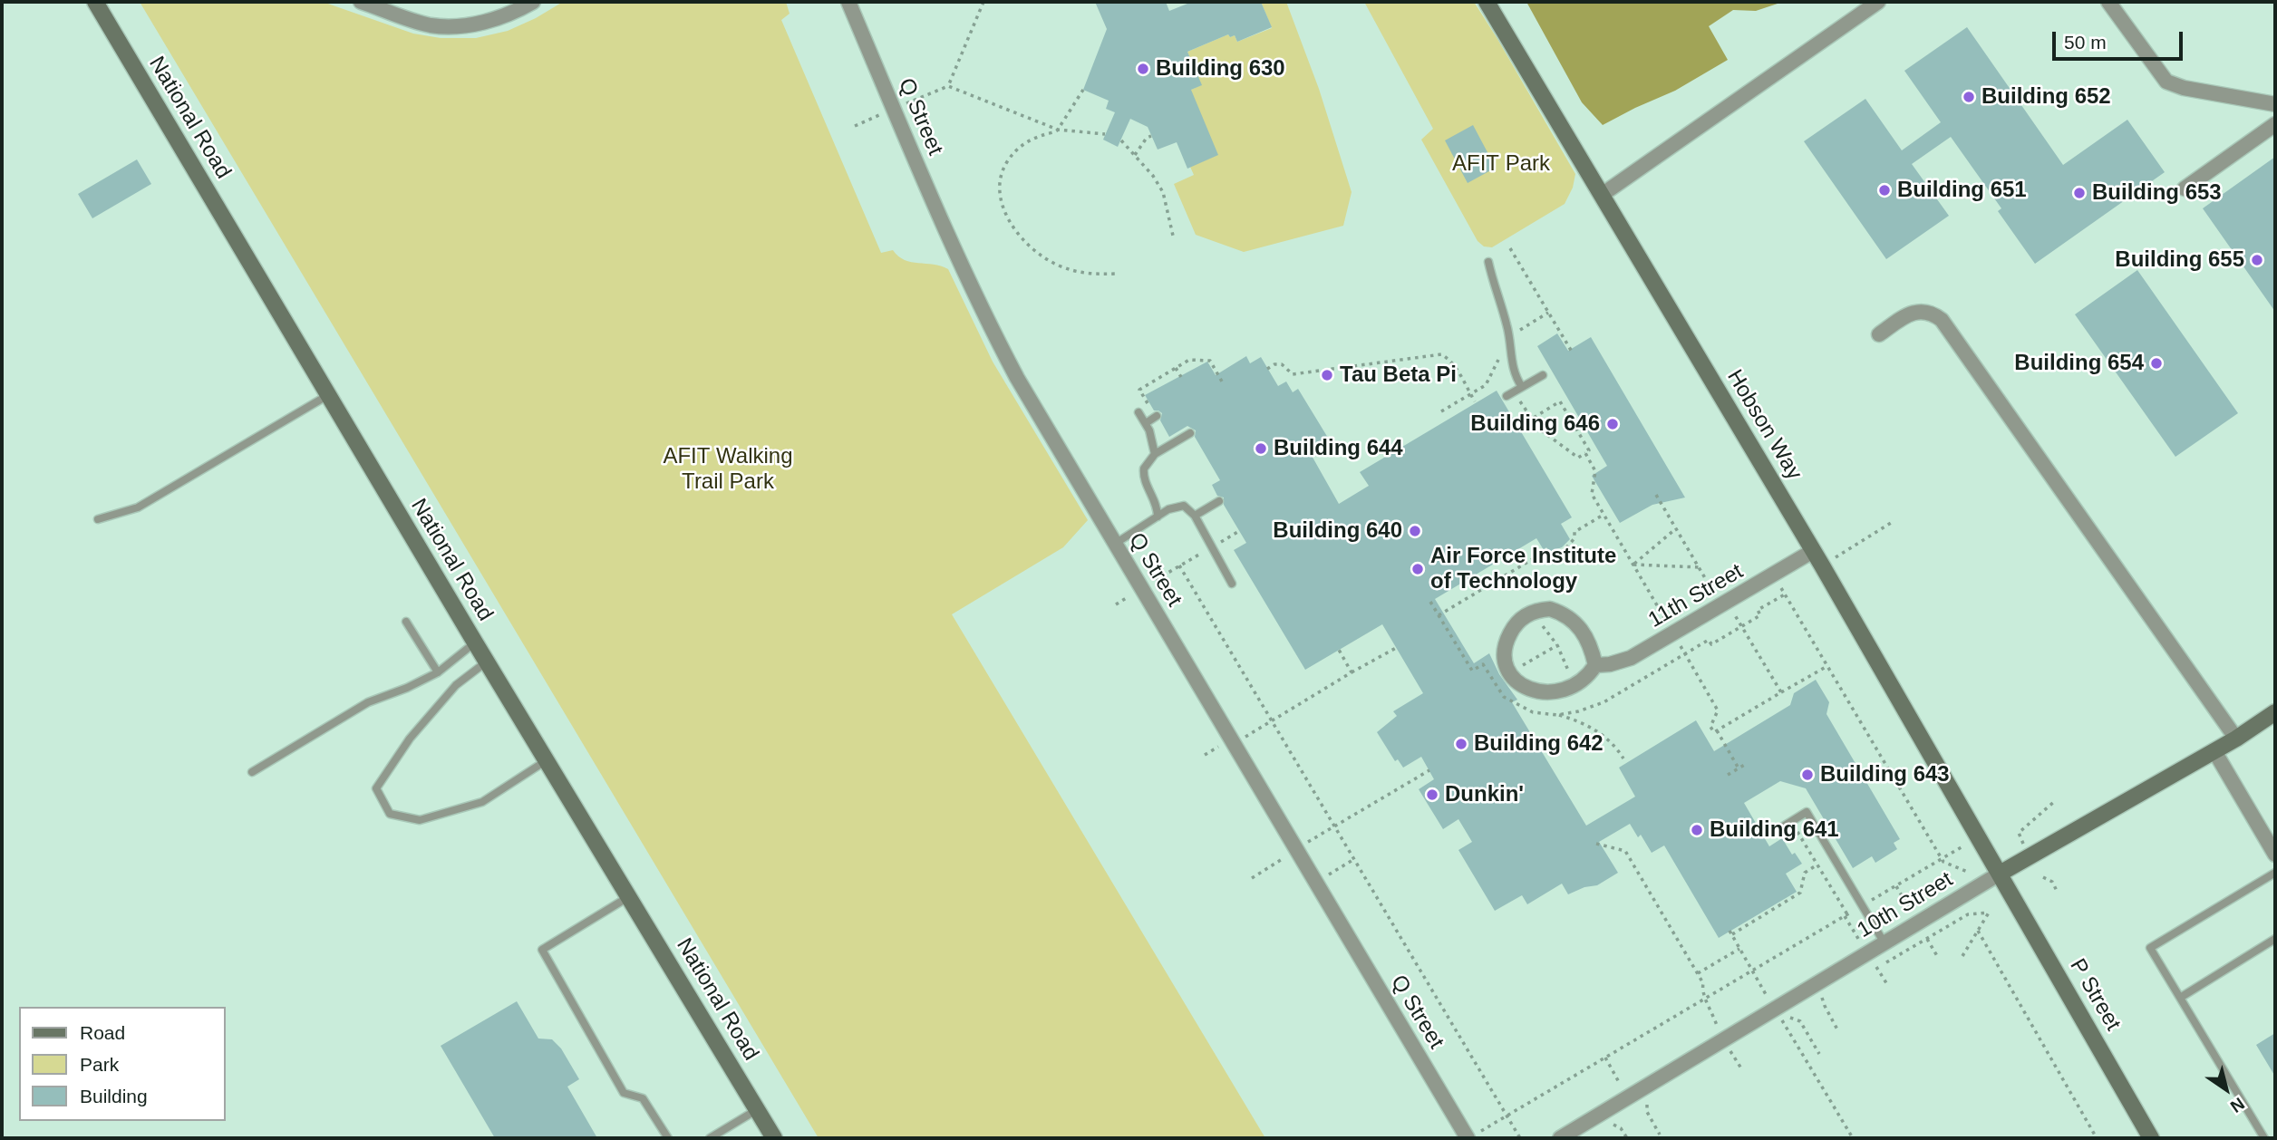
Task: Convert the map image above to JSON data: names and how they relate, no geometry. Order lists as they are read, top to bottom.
{
  "streets": {
    "street": [
      "Q Street",
      "National Road",
      "Hobson Way",
      "11th Street",
      "10th Street",
      "P Street"
    ]
  },
  "crossings": [
    ["Hobson Way", "11th Street"],
    ["Hobson Way", "10th Street"],
    ["Hobson Way", "P Street"],
    ["10th Street", "P Street"]
  ],
  "parks": ["AFIT Park", "AFIT Walking Trail Park"],
  "places": [
    "Building 630",
    "Building 652",
    "Building 651",
    "Building 653",
    "Building 655",
    "Building 654",
    "Tau Beta Pi",
    "Building 646",
    "Building 644",
    "Building 640",
    "Air Force Institute of Technology",
    "Building 642",
    "Building 643",
    "Dunkin'",
    "Building 641"
  ],
  "legend": ["Road", "Park", "Building"],
  "scale_bar": "50 m",
  "north": "bottom right"
}
